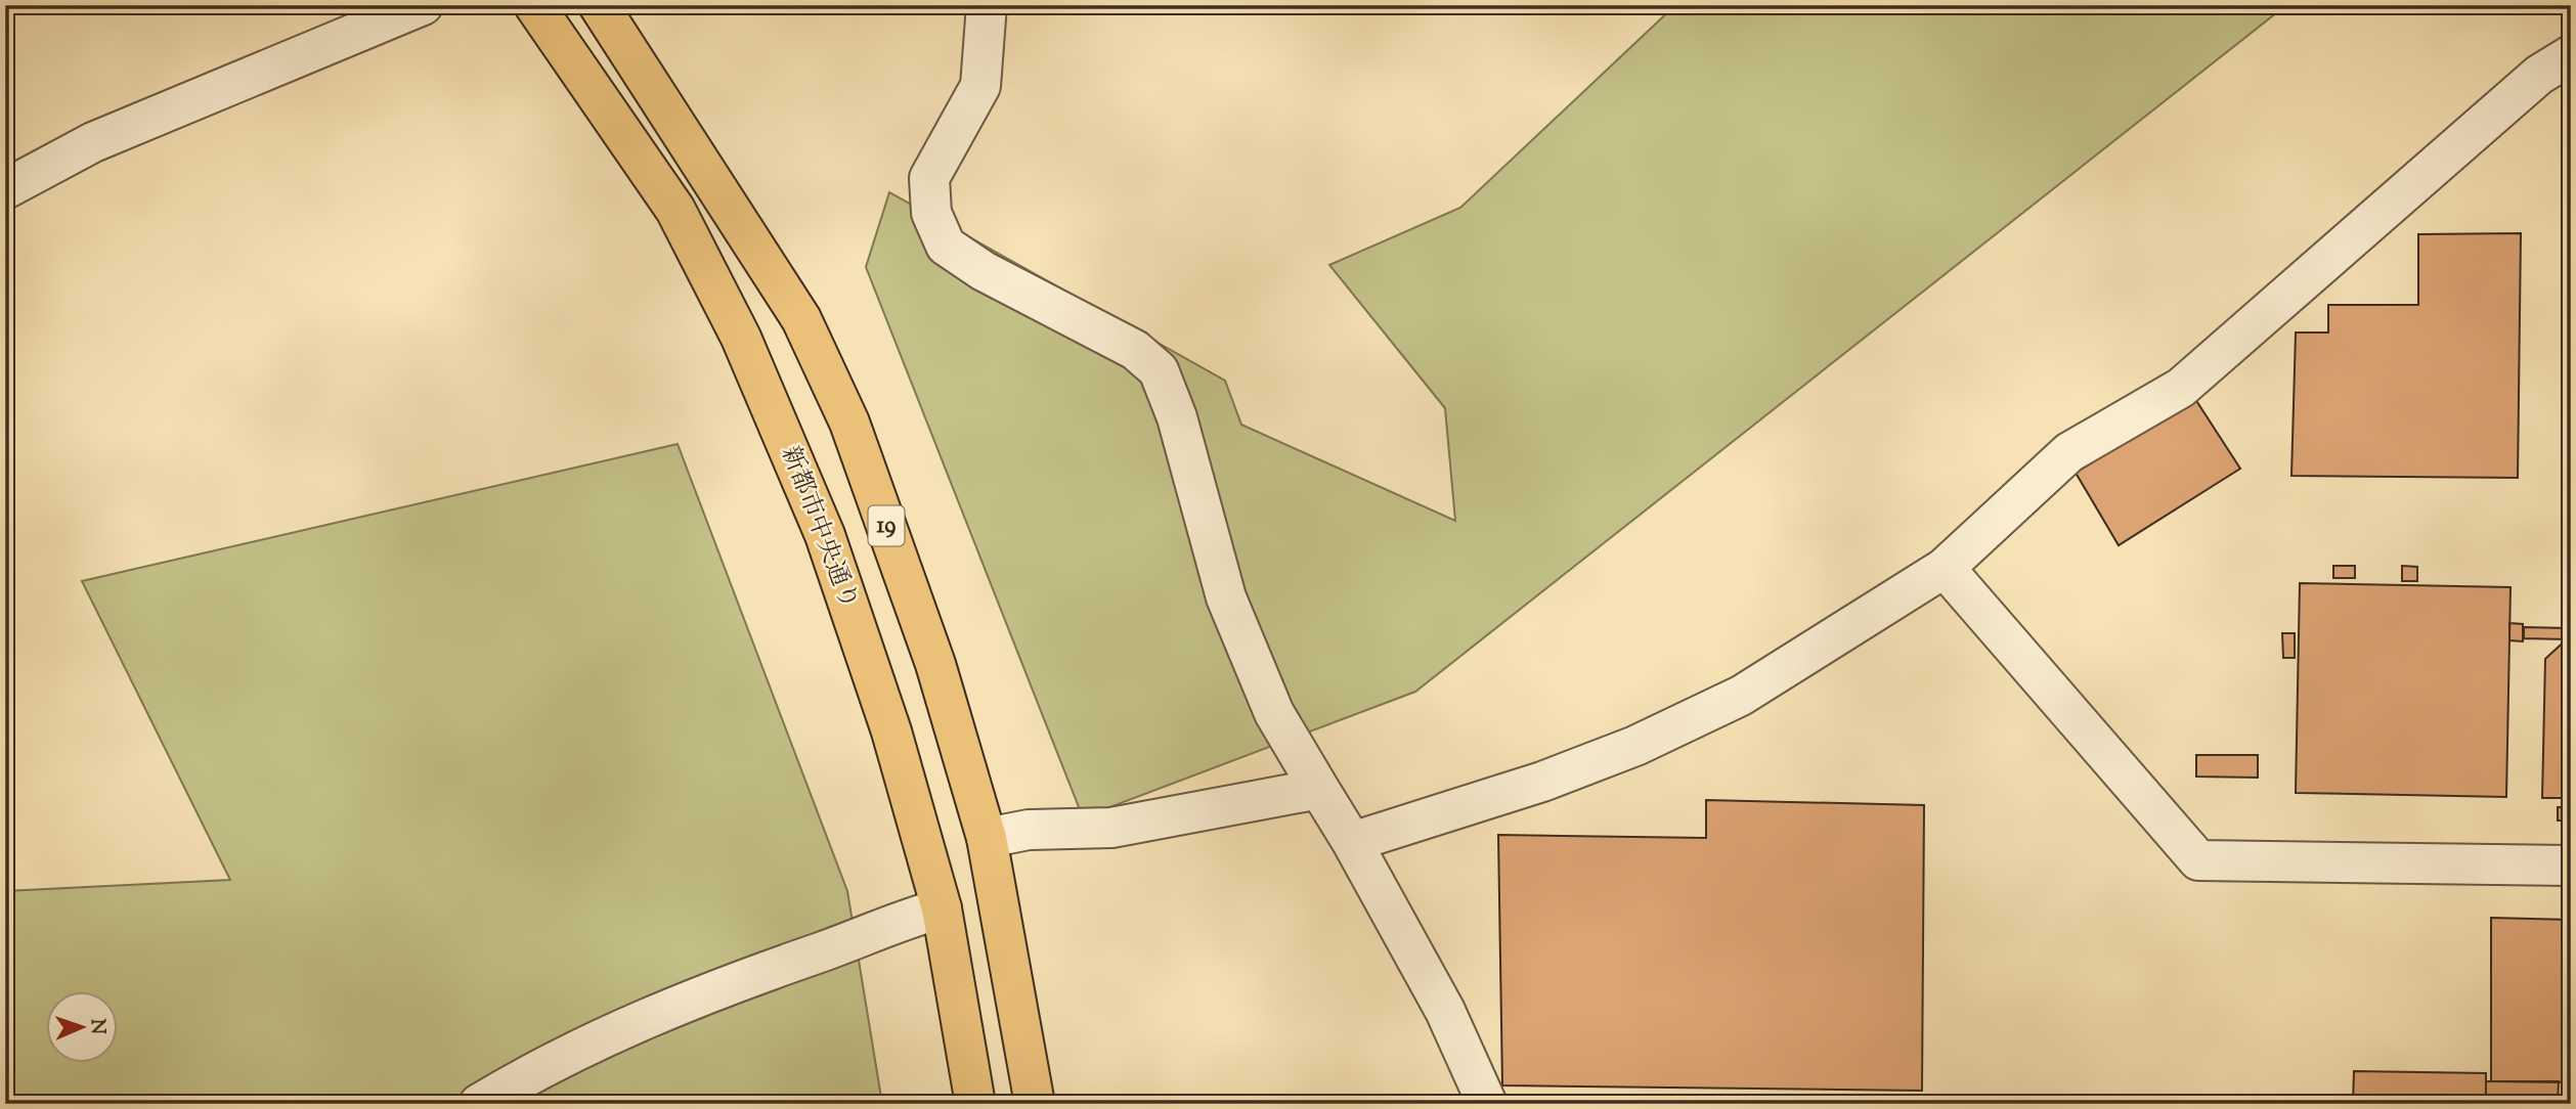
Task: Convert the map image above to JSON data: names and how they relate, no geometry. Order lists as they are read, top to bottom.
{
  "streets": {
    "main road": ["19", "新都市中央通り"]
  },
  "north": "right"
}
